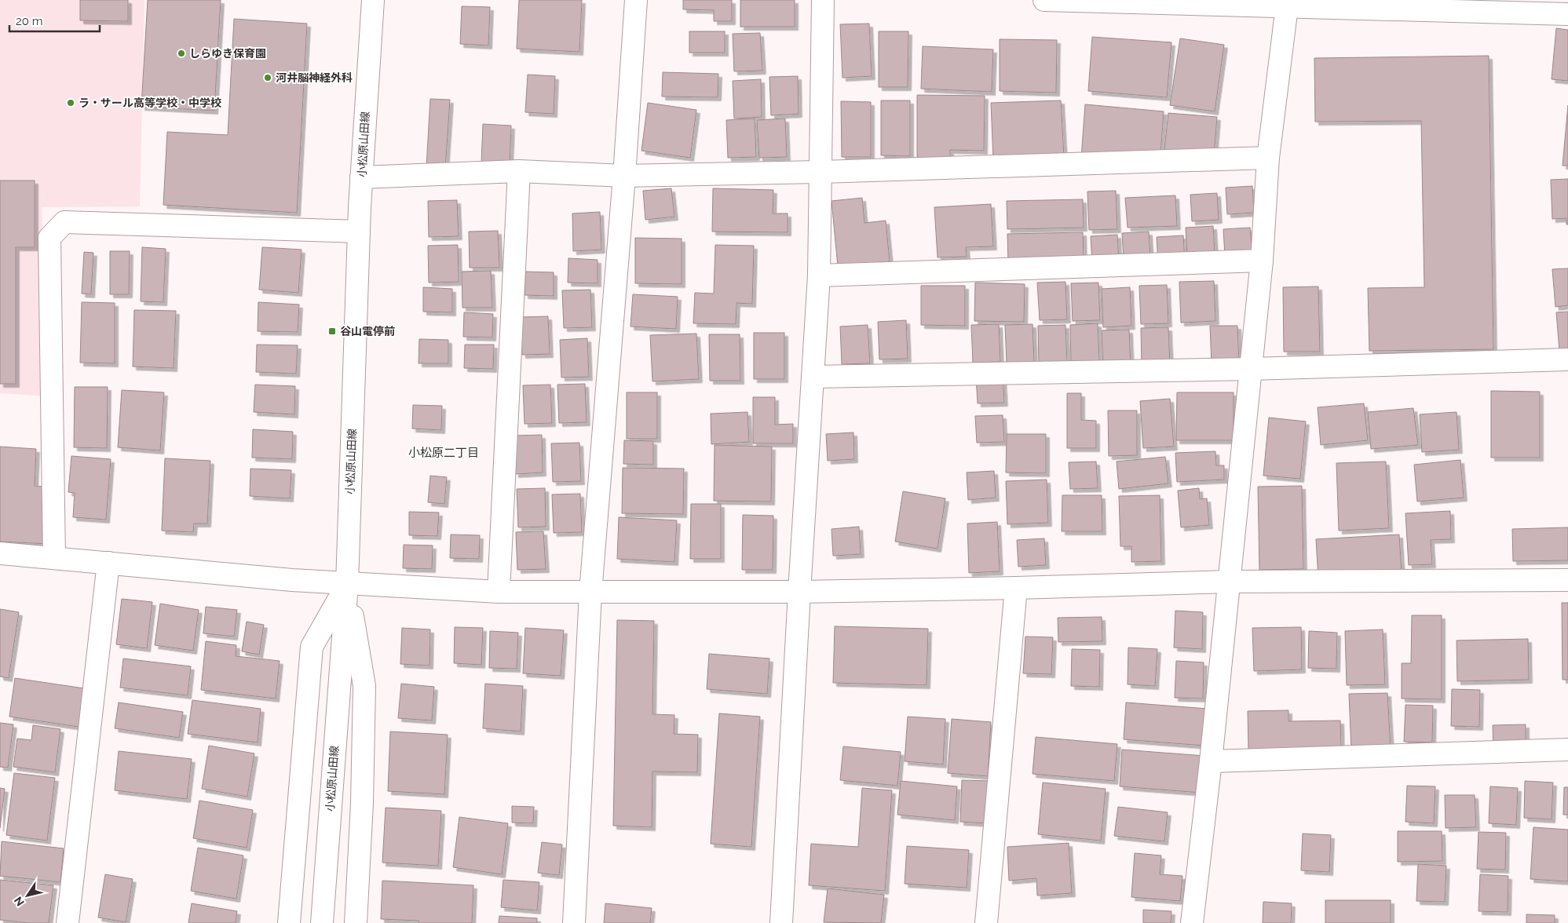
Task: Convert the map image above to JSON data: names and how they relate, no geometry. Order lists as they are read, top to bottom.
{
  "streets": {
    "street": ["小松原山田線"]
  },
  "districts": ["小松原二丁目"],
  "places": {
    "other": ["しらゆき保育園", "河井脳神経外科", "ラ・サール高等学校・中学校"],
    "transit": ["谷山電停前"]
  },
  "scale_bar": "20 m",
  "north": "bottom left"
}
